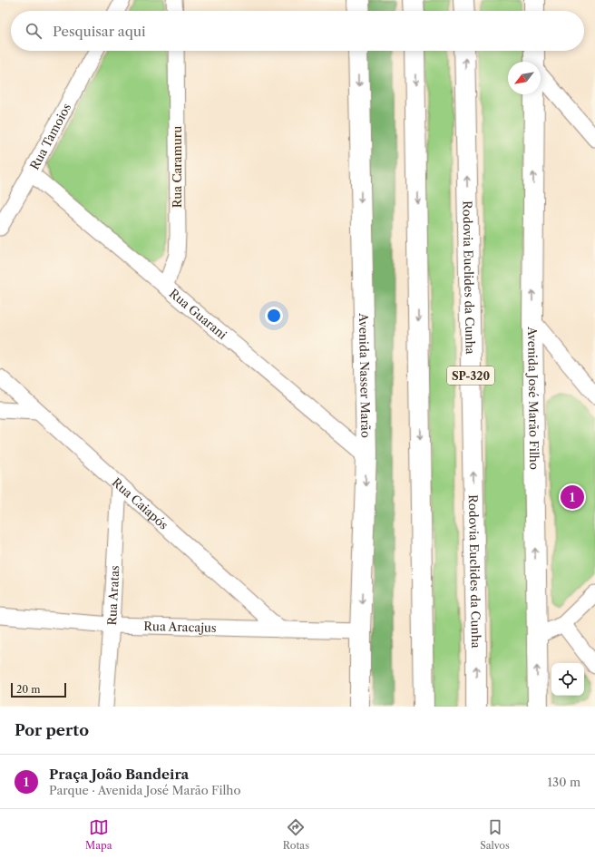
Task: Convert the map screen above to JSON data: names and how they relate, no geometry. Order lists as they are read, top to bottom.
{
  "streets": {
    "main road": [
      "Rodovia Euclides da Cunha",
      "Avenida Nasser Marão",
      "SP-320",
      "Avenida José Marão Filho"
    ],
    "street": [
      "Rua Tamoios",
      "Rua Caramuru",
      "Rua Guarani",
      "Rua Caiapós",
      "Rua Aratas",
      "Rua Aracajus"
    ]
  },
  "crossings": [
    ["Rua Tamoios", "Rua Guarani"],
    ["Rua Caramuru", "Rua Guarani"],
    ["Rua Guarani", "Avenida Nasser Marão"],
    ["Avenida Nasser Marão", "Rua Aracajus"],
    ["Rua Caiapós", "Rua Aratas"],
    ["Rua Caiapós", "Rua Aracajus"],
    ["Rua Aratas", "Rua Aracajus"]
  ],
  "scale_bar": "20 m",
  "north": "bottom left",
  "page": {
    "search": "Pesquisar aqui",
    "pins": "1",
    "scale": "20 m",
    "heading": "Por perto",
    "list": [
      {
        "mark": "1",
        "name": "Praça João Bandeira",
        "note": "Parque · Avenida José Marão Filho",
        "value": "130 m"
      }
    ],
    "nav": ["Mapa", "Rotas", "Salvos"]
  }
}
